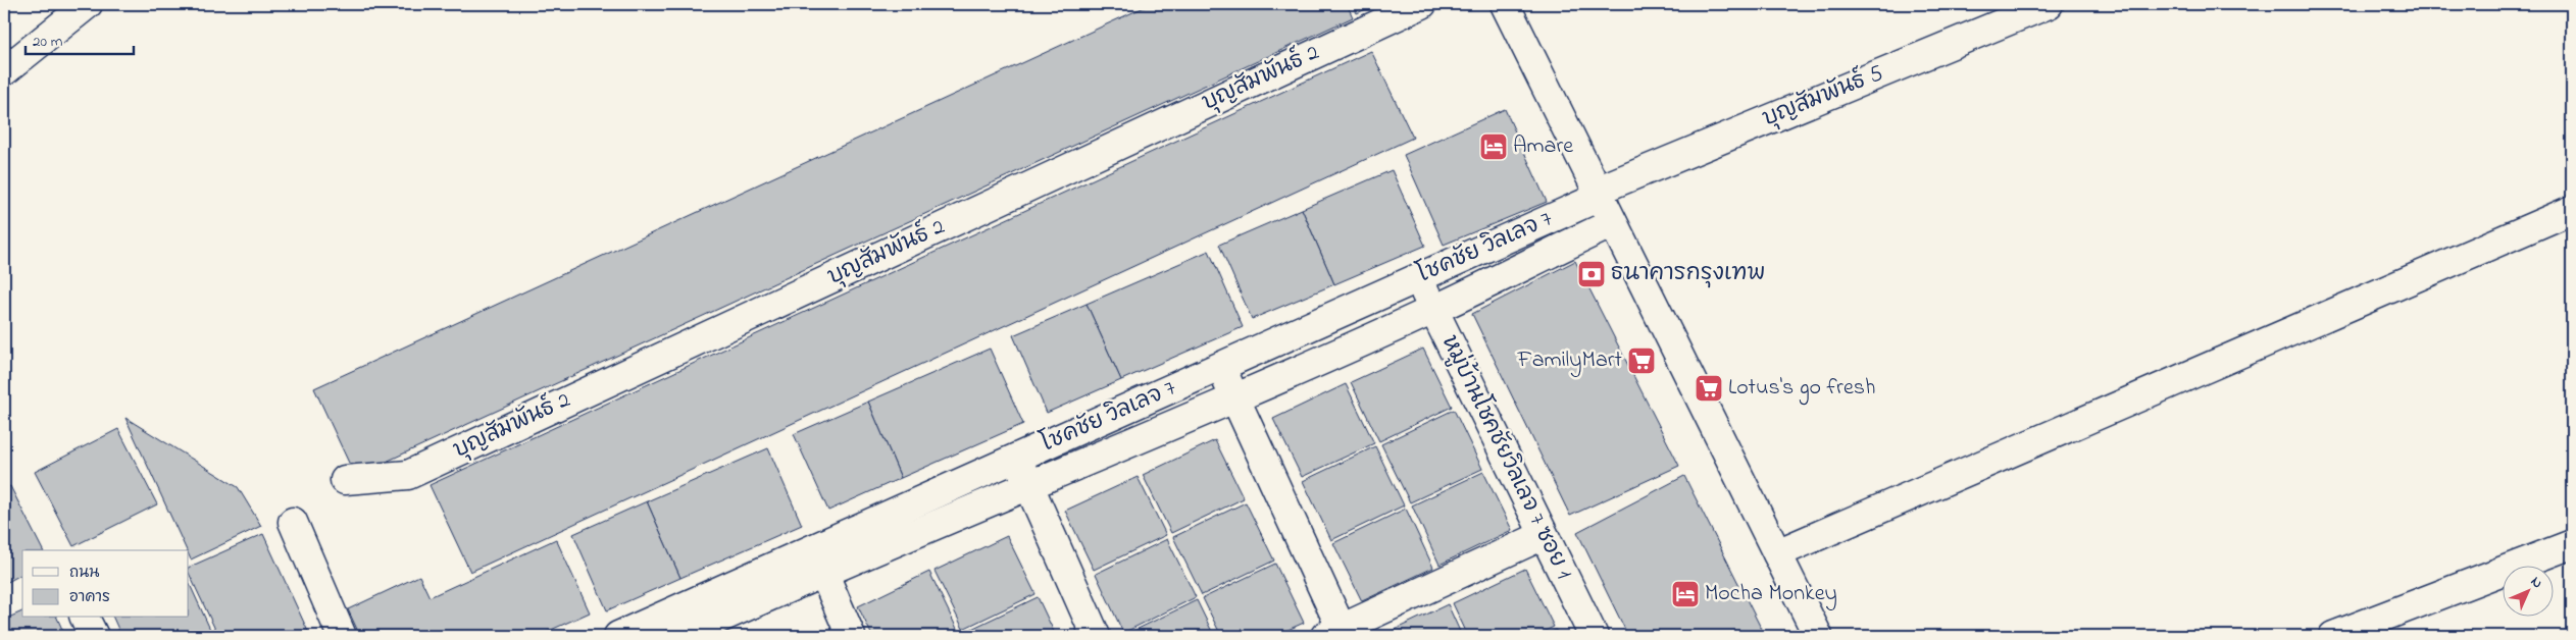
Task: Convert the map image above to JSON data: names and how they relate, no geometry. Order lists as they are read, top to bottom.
{
  "streets": {
    "street": [
      "บุญสัมพันธ์ 2",
      "บุญสัมพันธ์ 5",
      "โชคชัย วิลเลจ 7",
      "หมู่บ้านโชคชัยวิลเลจ 7 ซอย 1"
    ]
  },
  "crossings": [
    ["บุญสัมพันธ์ 5", "โชคชัย วิลเลจ 7"],
    ["โชคชัย วิลเลจ 7", "หมู่บ้านโชคชัยวิลเลจ 7 ซอย 1"]
  ],
  "places": {
    "hotel": ["Amare", "Mocha Monkey"],
    "bank": ["ธนาคารกรุงเทพ"],
    "supermarket": ["FamilyMart", "Lotus's go fresh"]
  },
  "legend": ["ถนน", "อาคาร"],
  "scale_bar": "20 m",
  "north": "top right"
}
